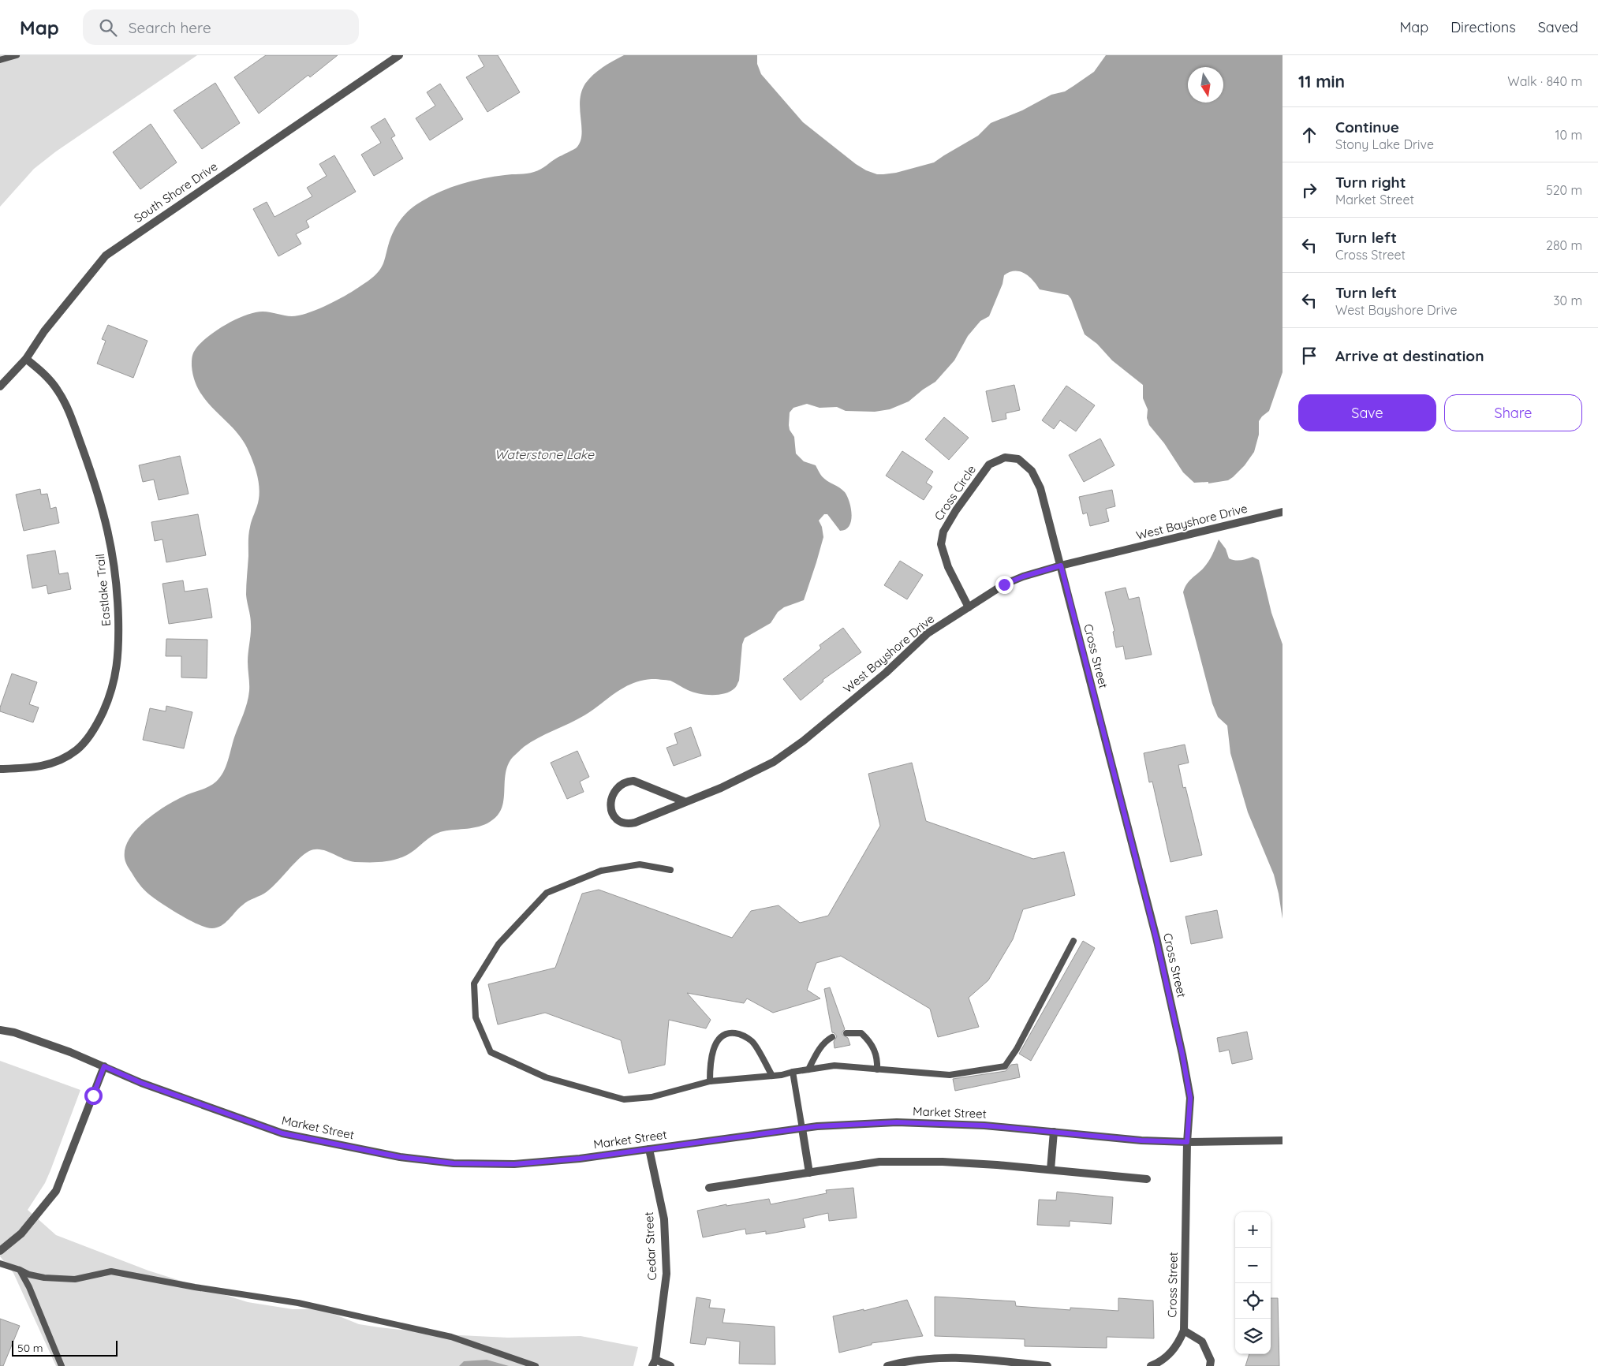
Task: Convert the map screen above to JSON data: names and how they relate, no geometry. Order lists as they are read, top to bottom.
{
  "streets": {
    "street": [
      "South Shore Drive",
      "Cross Circle",
      "West Bayshore Drive",
      "Eastlake Trail",
      "Cross Street",
      "Market Street",
      "Cedar Street"
    ]
  },
  "crossings": [
    ["South Shore Drive", "Eastlake Trail"],
    ["Cross Circle", "West Bayshore Drive"],
    ["Cross Circle", "Cross Street"],
    ["West Bayshore Drive", "Cross Street"],
    ["Cross Street", "Market Street"],
    ["Market Street", "Cedar Street"]
  ],
  "water": ["Waterstone Lake"],
  "scale_bar": "50 m",
  "north": "bottom",
  "page": {
    "header": "Map",
    "search": "Search here",
    "nav": ["Map", "Directions", "Saved"],
    "heading": ["11 min", "Walk · 840 m"],
    "list": [
      ["Continue", "Stony Lake Drive", "10 m"],
      ["Turn right", "Market Street", "520 m"],
      ["Turn left", "Cross Street", "280 m"],
      ["Turn left", "West Bayshore Drive", "30 m"],
      "Arrive at destination"
    ],
    "buttons": ["Save", "Share"],
    "map_buttons": ["+", "−"],
    "scale": "50 m"
  }
}
